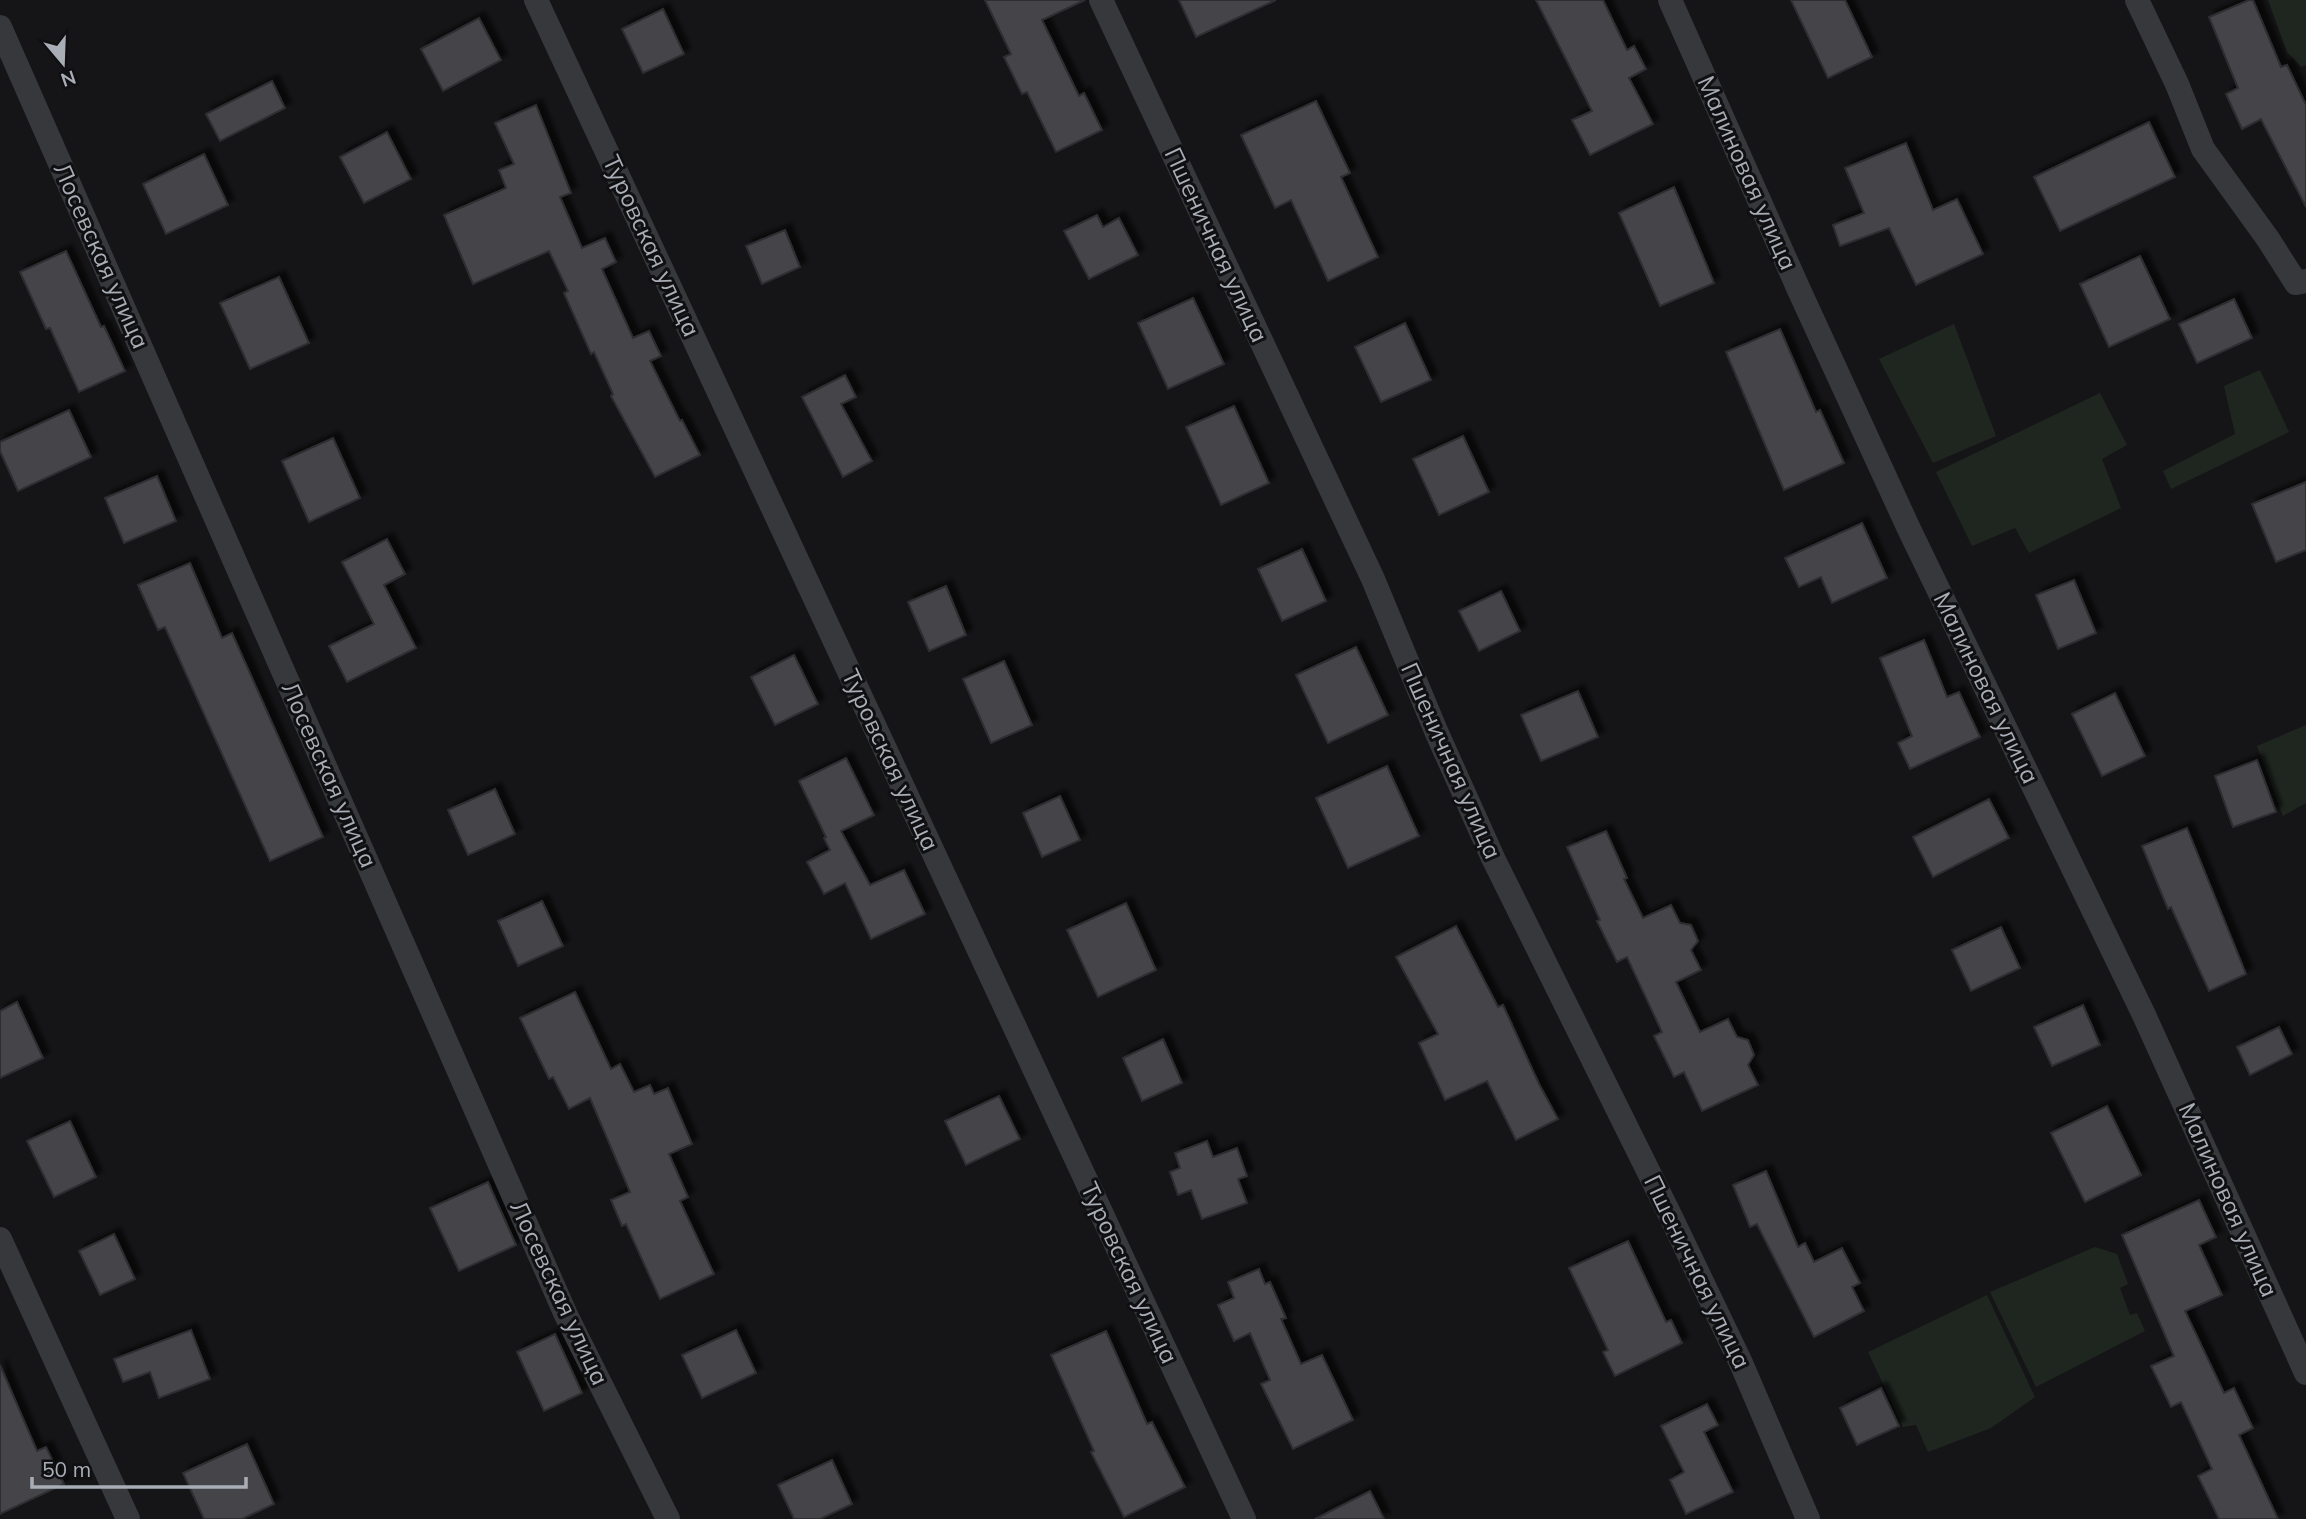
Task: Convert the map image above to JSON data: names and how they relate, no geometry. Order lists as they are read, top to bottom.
{
  "streets": {
    "street": [
      "Малиновая улица",
      "Пшеничная улица",
      "Туровская улица",
      "Лосевская улица"
    ]
  },
  "scale_bar": "50 m",
  "north": "bottom"
}
